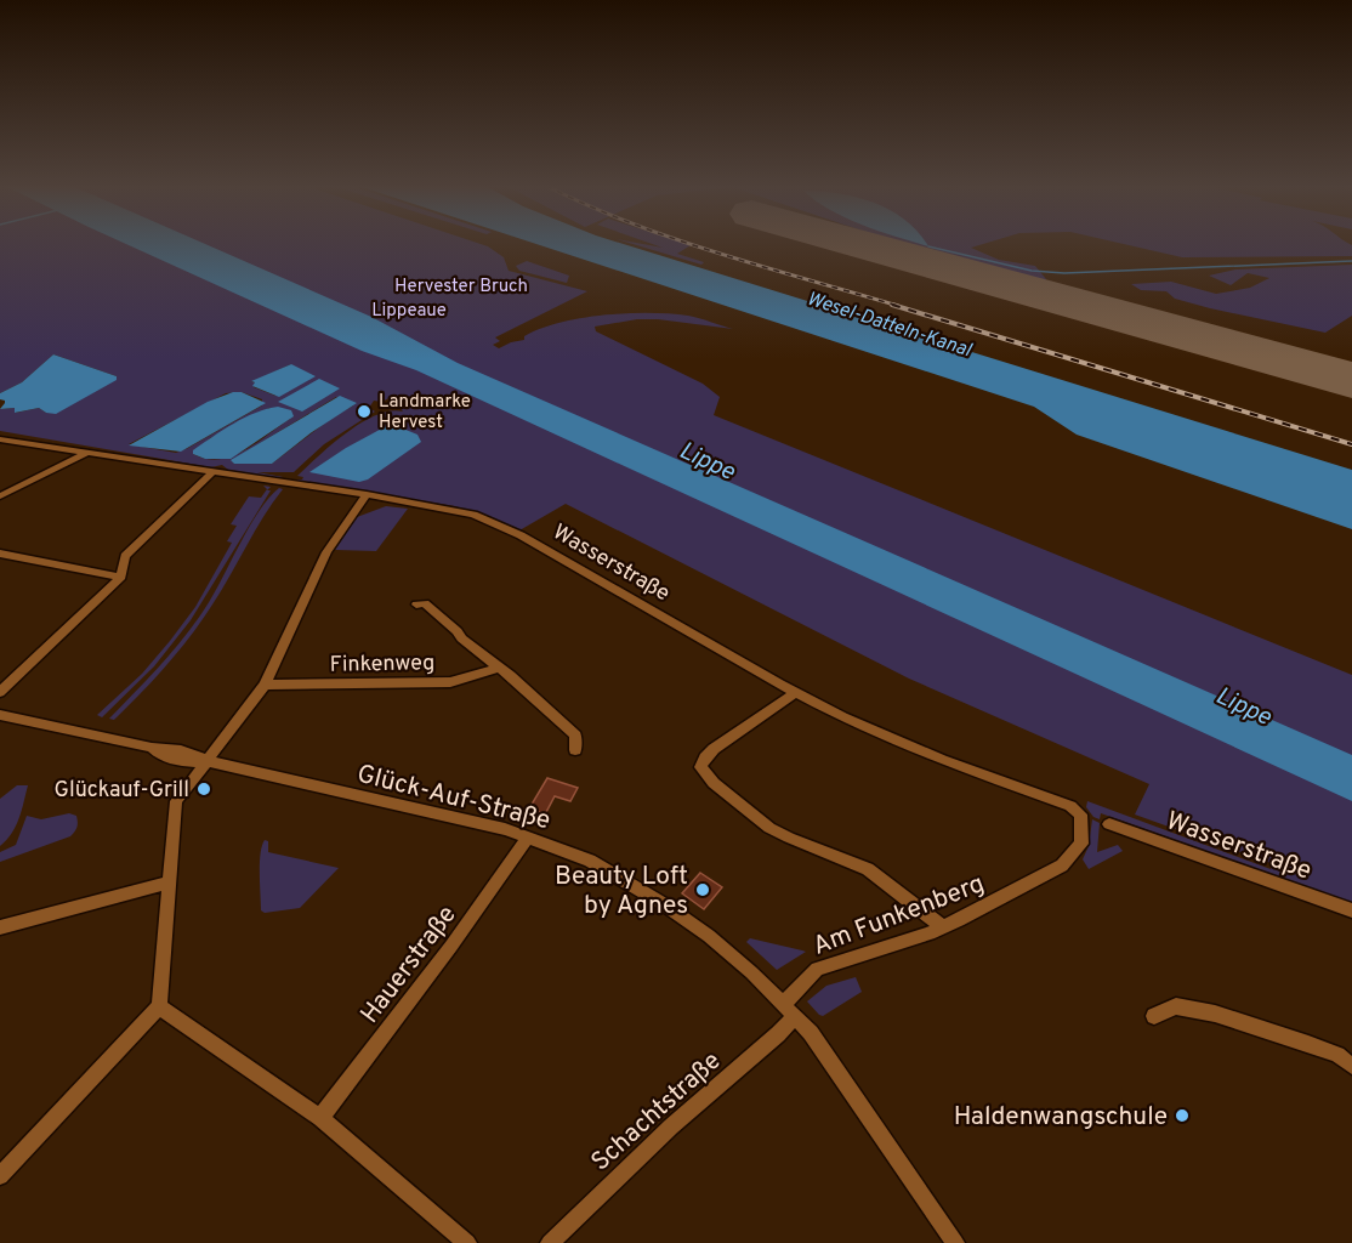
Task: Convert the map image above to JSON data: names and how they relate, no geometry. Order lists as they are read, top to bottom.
{
  "streets": {
    "street": [
      "Wasserstraße",
      "Finkenweg",
      "Glück-Auf-Straße",
      "Am Funkenberg",
      "Hauerstraße",
      "Schachtstraße"
    ]
  },
  "crossings": [
    ["Wasserstraße", "Am Funkenberg"],
    ["Glück-Auf-Straße", "Am Funkenberg"],
    ["Glück-Auf-Straße", "Hauerstraße"],
    ["Glück-Auf-Straße", "Schachtstraße"],
    ["Am Funkenberg", "Schachtstraße"]
  ],
  "water": ["Wesel-Datteln-Kanal", "Lippe"],
  "parks": ["Hervester Bruch", "Lippeaue"],
  "places": [
    "Landmarke Hervest",
    "Glückauf-Grill",
    "Beauty Loft by Agnes",
    "Haldenwangschule"
  ]
}
